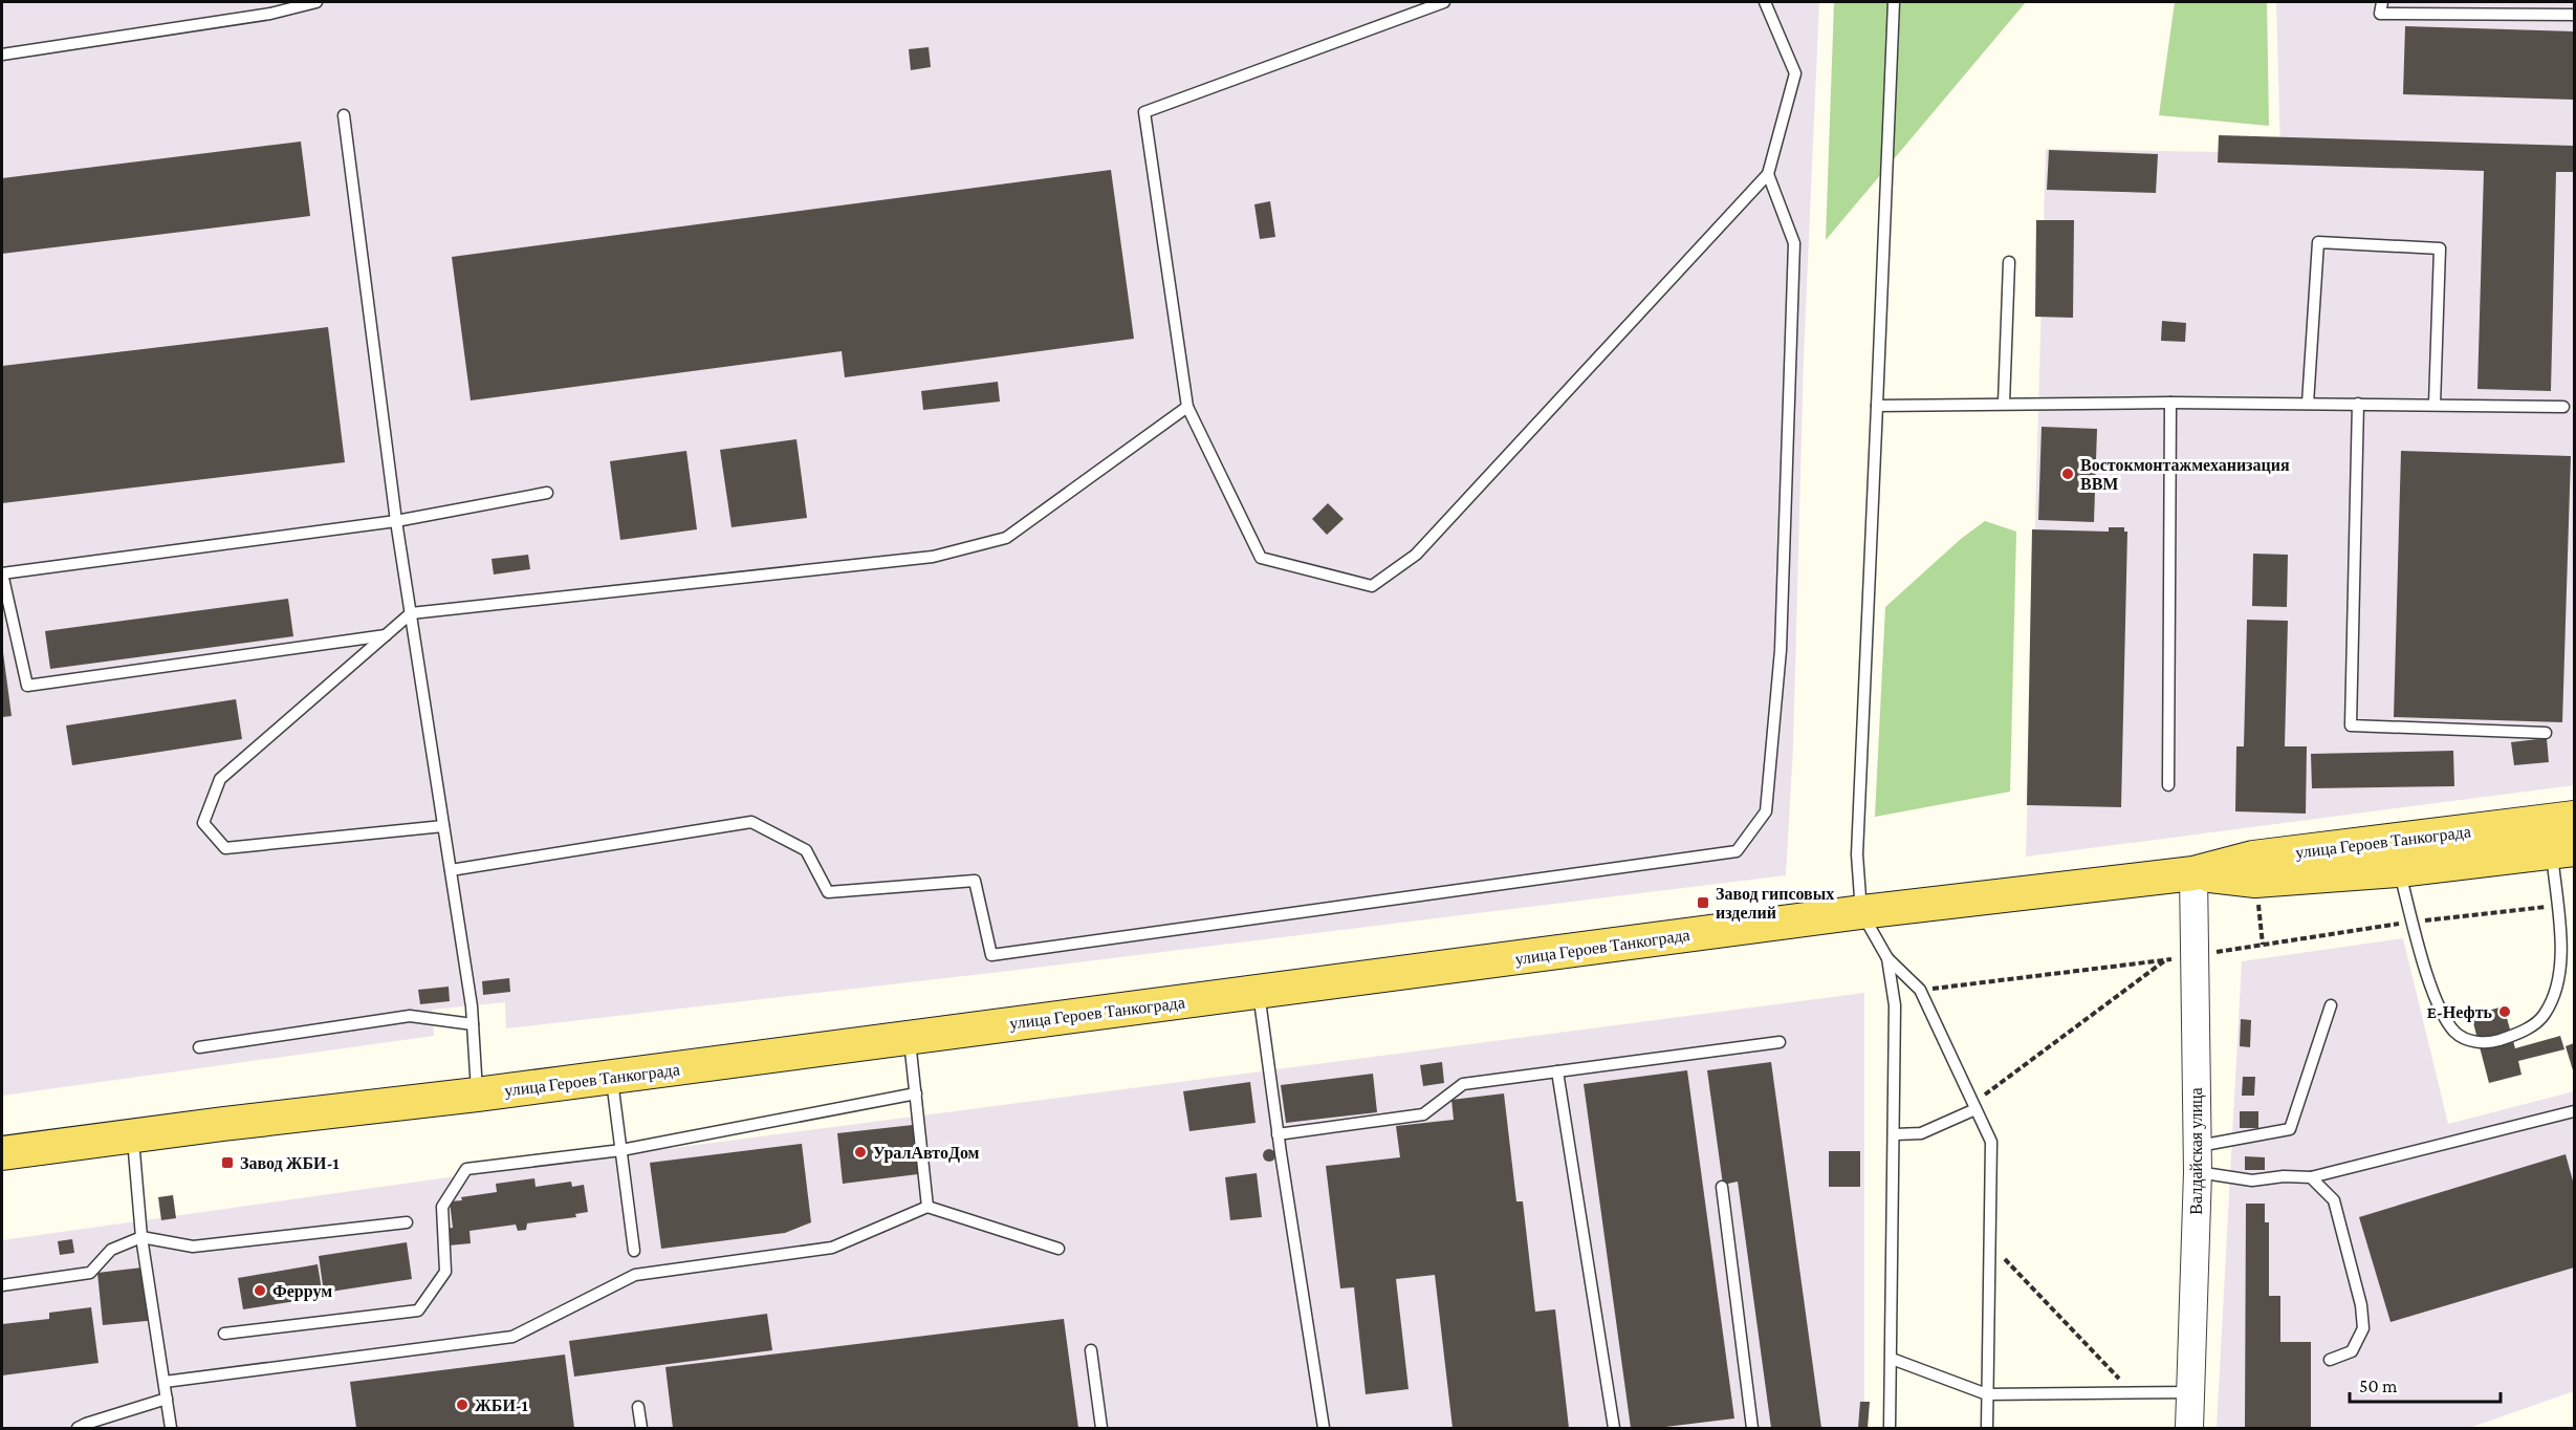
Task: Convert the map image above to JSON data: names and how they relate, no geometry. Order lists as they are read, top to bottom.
{
  "streets": {
    "main road": ["улица Героев Танкограда"],
    "street": ["Валдайская улица"]
  },
  "crossings": [
    ["улица Героев Танкограда", "Валдайская улица"]
  ],
  "places": {
    "other": [
      "Востокмонтажмеханизация ВВМ",
      "E-Нефть",
      "УралАвтоДом",
      "Феррум",
      "ЖБИ-1"
    ],
    "transit": ["Завод гипсовых изделий", "Завод ЖБИ-1"]
  },
  "scale_bar": "50 m"
}
